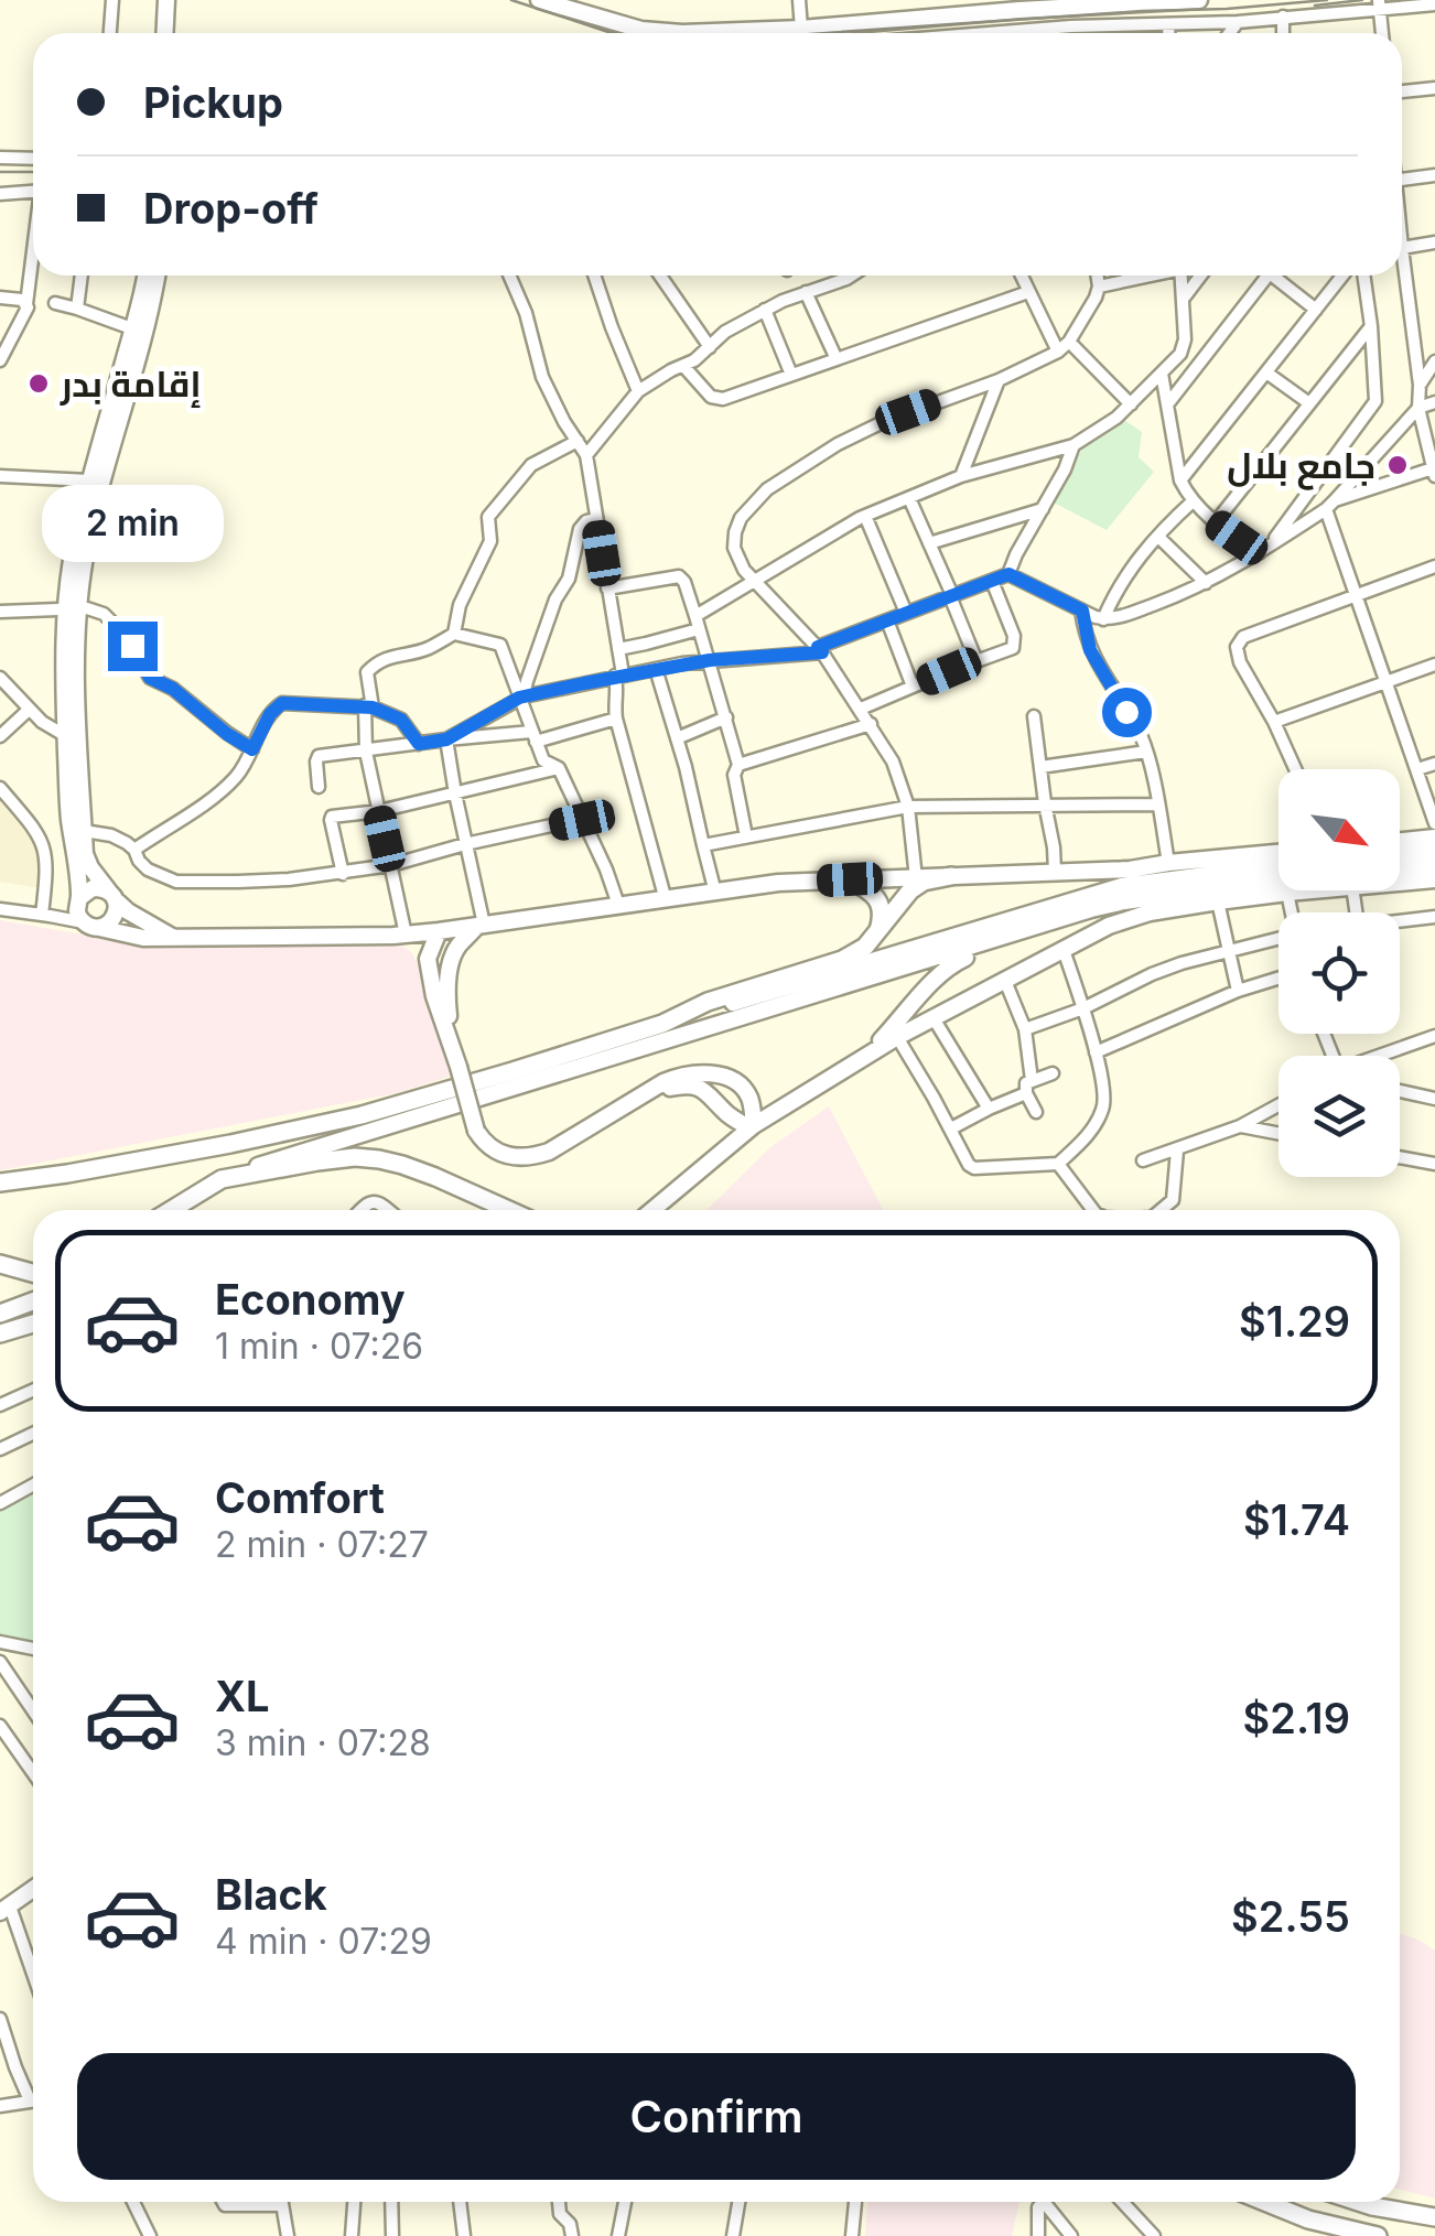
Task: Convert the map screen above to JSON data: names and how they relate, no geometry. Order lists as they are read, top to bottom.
{
  "places": ["إقامة بدر", "جامع بلال"],
  "north": "bottom right",
  "page": {
    "banner": ["Pickup", "Drop-off"],
    "bubble": "2 min",
    "list": [
      {
        "name": "Economy",
        "note": "1 min · 07:26",
        "value": "$1.29"
      },
      {
        "name": "Comfort",
        "note": "2 min · 07:27",
        "value": "$1.74"
      },
      {
        "name": "XL",
        "note": "3 min · 07:28",
        "value": "$2.19"
      },
      {
        "name": "Black",
        "note": "4 min · 07:29",
        "value": "$2.55"
      }
    ],
    "buttons": "Confirm"
  }
}
